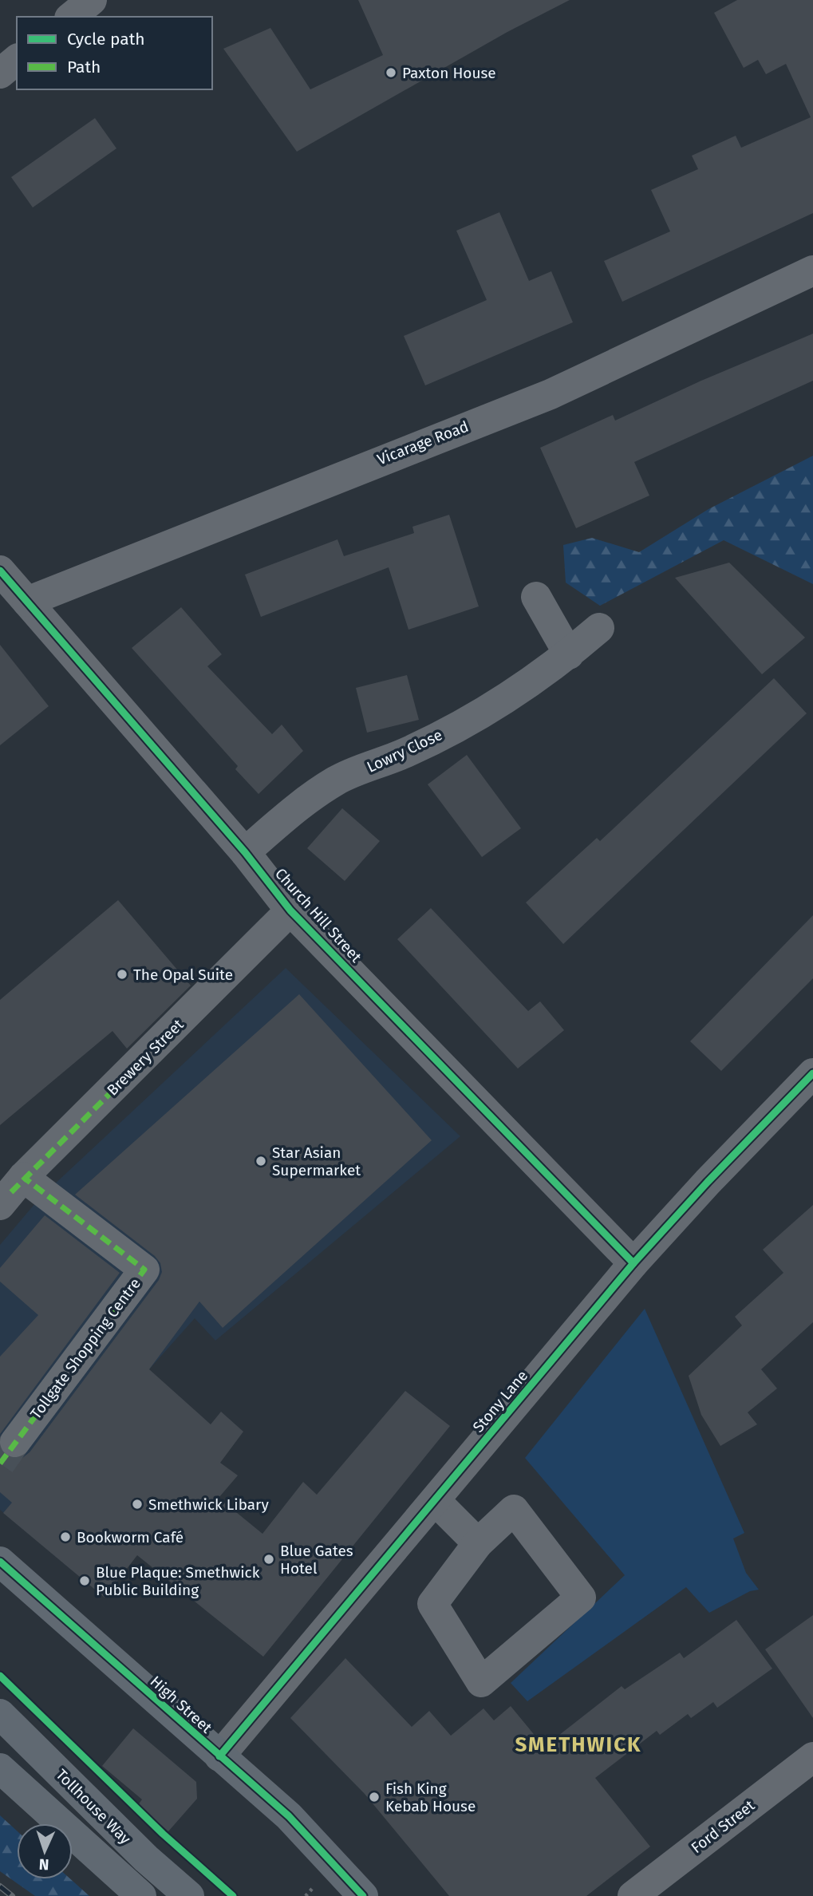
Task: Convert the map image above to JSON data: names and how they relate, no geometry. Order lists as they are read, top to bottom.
{
  "streets": {
    "main road": ["High Street", "Tollhouse Way"],
    "street": [
      "Vicarage Road",
      "Lowry Close",
      "Church Hill Street",
      "Brewery Street",
      "Tollgate Shopping Centre",
      "Stony Lane",
      "Ford Street"
    ]
  },
  "crossings": [
    ["Vicarage Road", "Church Hill Street"],
    ["Lowry Close", "Church Hill Street"],
    ["Church Hill Street", "Brewery Street"],
    ["Church Hill Street", "Stony Lane"],
    ["Brewery Street", "Tollgate Shopping Centre"],
    ["Stony Lane", "High Street"]
  ],
  "districts": ["SMETHWICK"],
  "places": [
    "Paxton House",
    "The Opal Suite",
    "Star Asian Supermarket",
    "Smethwick Libary",
    "Bookworm Café",
    "Blue Gates Hotel",
    "Blue Plaque: Smethwick Public Building",
    "Fish King Kebab House"
  ],
  "legend": ["Cycle path", "Path"],
  "north": "bottom"
}
